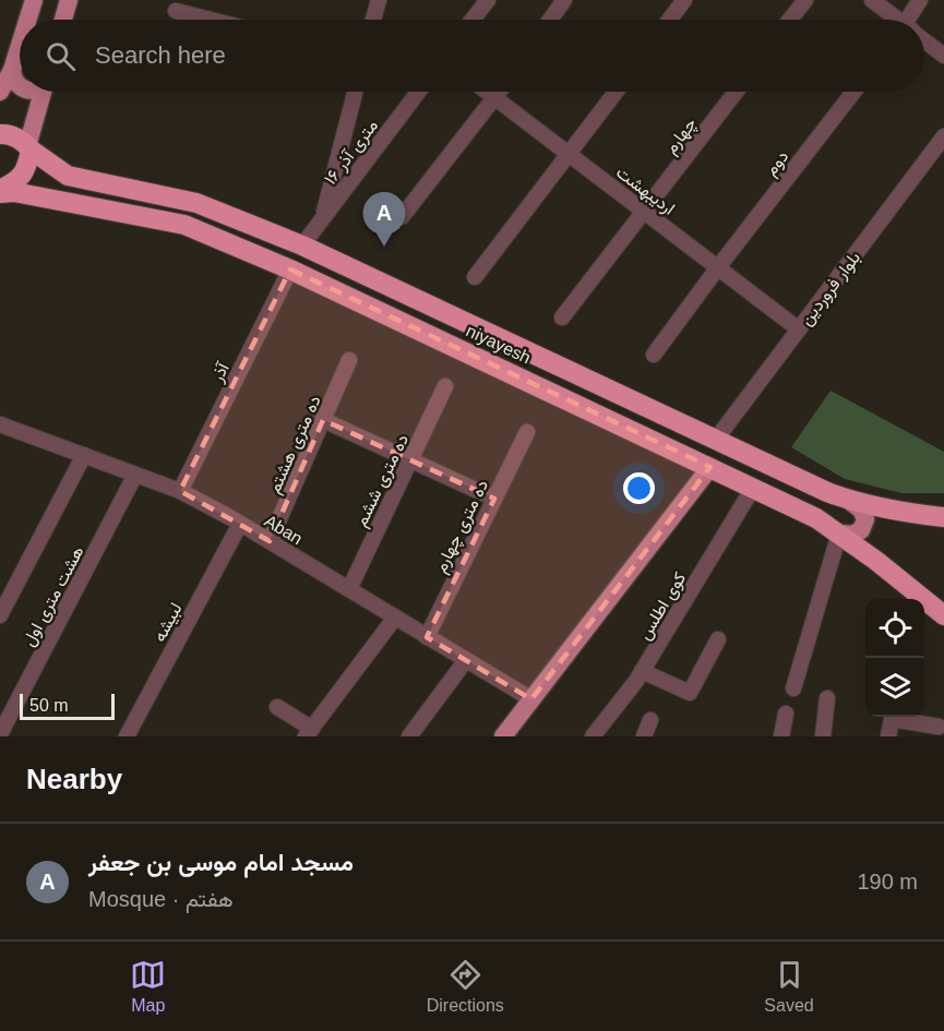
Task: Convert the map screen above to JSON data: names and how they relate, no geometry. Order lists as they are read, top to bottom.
{
  "streets": {
    "highway": ["niyayesh"],
    "street": [
      "چهارم",
      "۱۶ متری آذر",
      "دوم",
      "اردیبهشت",
      "بلوار فروردین",
      "آذر",
      "ده متری هشتم",
      "ده متری ششم",
      "ده متری چهارم",
      "Aban",
      "هشت متری اول",
      "کوی اطلس",
      "لبیشه"
    ]
  },
  "crossings": [
    ["چهارم", "اردیبهشت"],
    ["۱۶ متری آذر", "niyayesh"],
    ["دوم", "اردیبهشت"],
    ["اردیبهشت", "بلوار فروردین"],
    ["بلوار فروردین", "niyayesh"],
    ["niyayesh", "آذر"],
    ["niyayesh", "کوی اطلس"],
    ["آذر", "Aban"],
    ["ده متری هشتم", "Aban"],
    ["ده متری ششم", "Aban"],
    ["ده متری چهارم", "Aban"],
    ["Aban", "هشت متری اول"],
    ["Aban", "لبیشه"]
  ],
  "scale_bar": "50 m",
  "page": {
    "search": "Search here",
    "pins": "A",
    "scale": "50 m",
    "heading": "Nearby",
    "list": [
      {
        "mark": "A",
        "name": "مسجد امام موسی بن جعفر",
        "note": "Mosque · هفتم",
        "value": "190 m"
      }
    ],
    "nav": ["Map", "Directions", "Saved"]
  }
}
